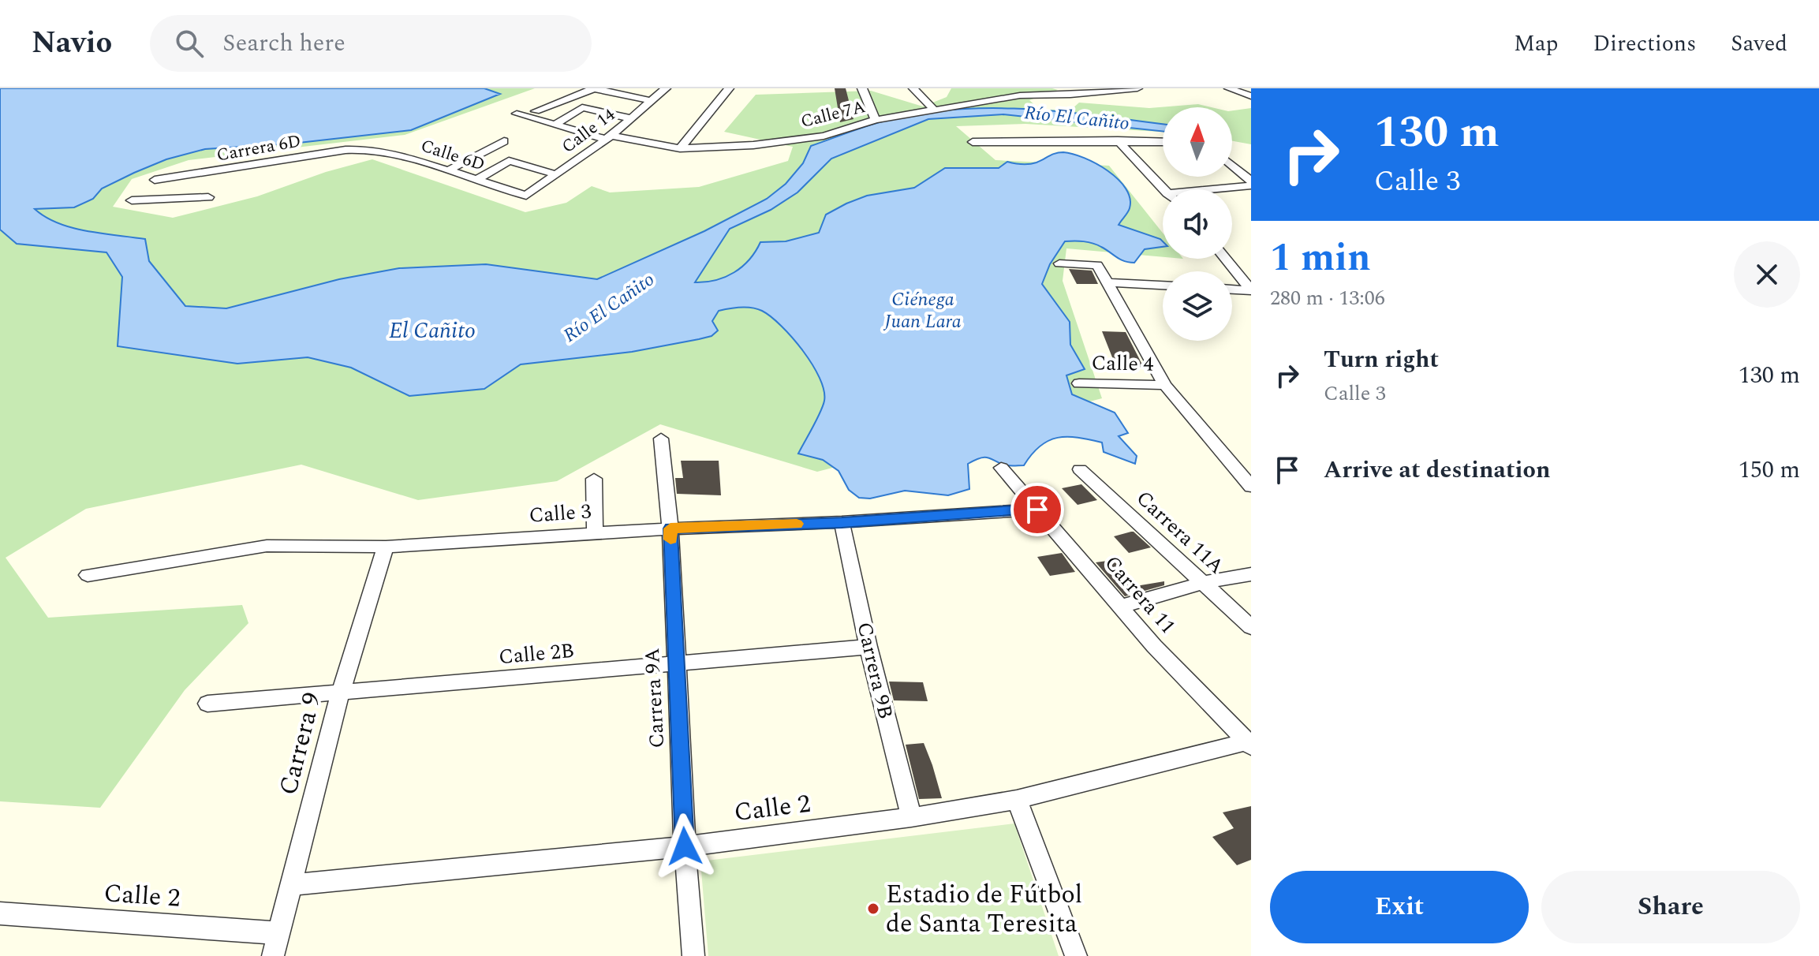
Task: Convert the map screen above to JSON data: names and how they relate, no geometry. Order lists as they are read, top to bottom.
{
  "streets": {
    "street": [
      "Calle 7A",
      "Calle 14",
      "Carrera 6D",
      "Calle 6D",
      "Calle 4",
      "Calle 3",
      "Carrera 11A",
      "Carrera 11",
      "Calle 2B",
      "Carrera 9B",
      "Carrera 9A",
      "Carrera 9",
      "Calle 2"
    ]
  },
  "crossings": [
    ["Calle 7A", "Calle 14"],
    ["Calle 14", "Calle 6D"],
    ["Carrera 6D", "Calle 6D"],
    ["Calle 3", "Carrera 11"],
    ["Calle 3", "Carrera 9B"],
    ["Calle 3", "Carrera 9A"],
    ["Calle 3", "Carrera 9"],
    ["Carrera 11", "Calle 2"],
    ["Calle 2B", "Carrera 9B"],
    ["Calle 2B", "Carrera 9A"],
    ["Calle 2B", "Carrera 9"],
    ["Carrera 9B", "Calle 2"],
    ["Carrera 9A", "Calle 2"],
    ["Carrera 9", "Calle 2"]
  ],
  "water": ["Río El Cañito", "Ciénega Juan Lara", "El Cañito"],
  "places": ["Estadio de Fútbol de Santa Teresita"],
  "north": "top",
  "page": {
    "header": "Navio",
    "search": "Search here",
    "nav": ["Map", "Directions", "Saved"],
    "turn": ["130 m", "Calle 3"],
    "heading": ["1 min", "280 m · 13:06"],
    "list": [
      {
        "name": "Turn right",
        "note": "Calle 3",
        "value": "130 m"
      },
      {
        "name": "Arrive at destination",
        "value": "150 m"
      }
    ],
    "buttons": ["Exit", "Share"]
  }
}
